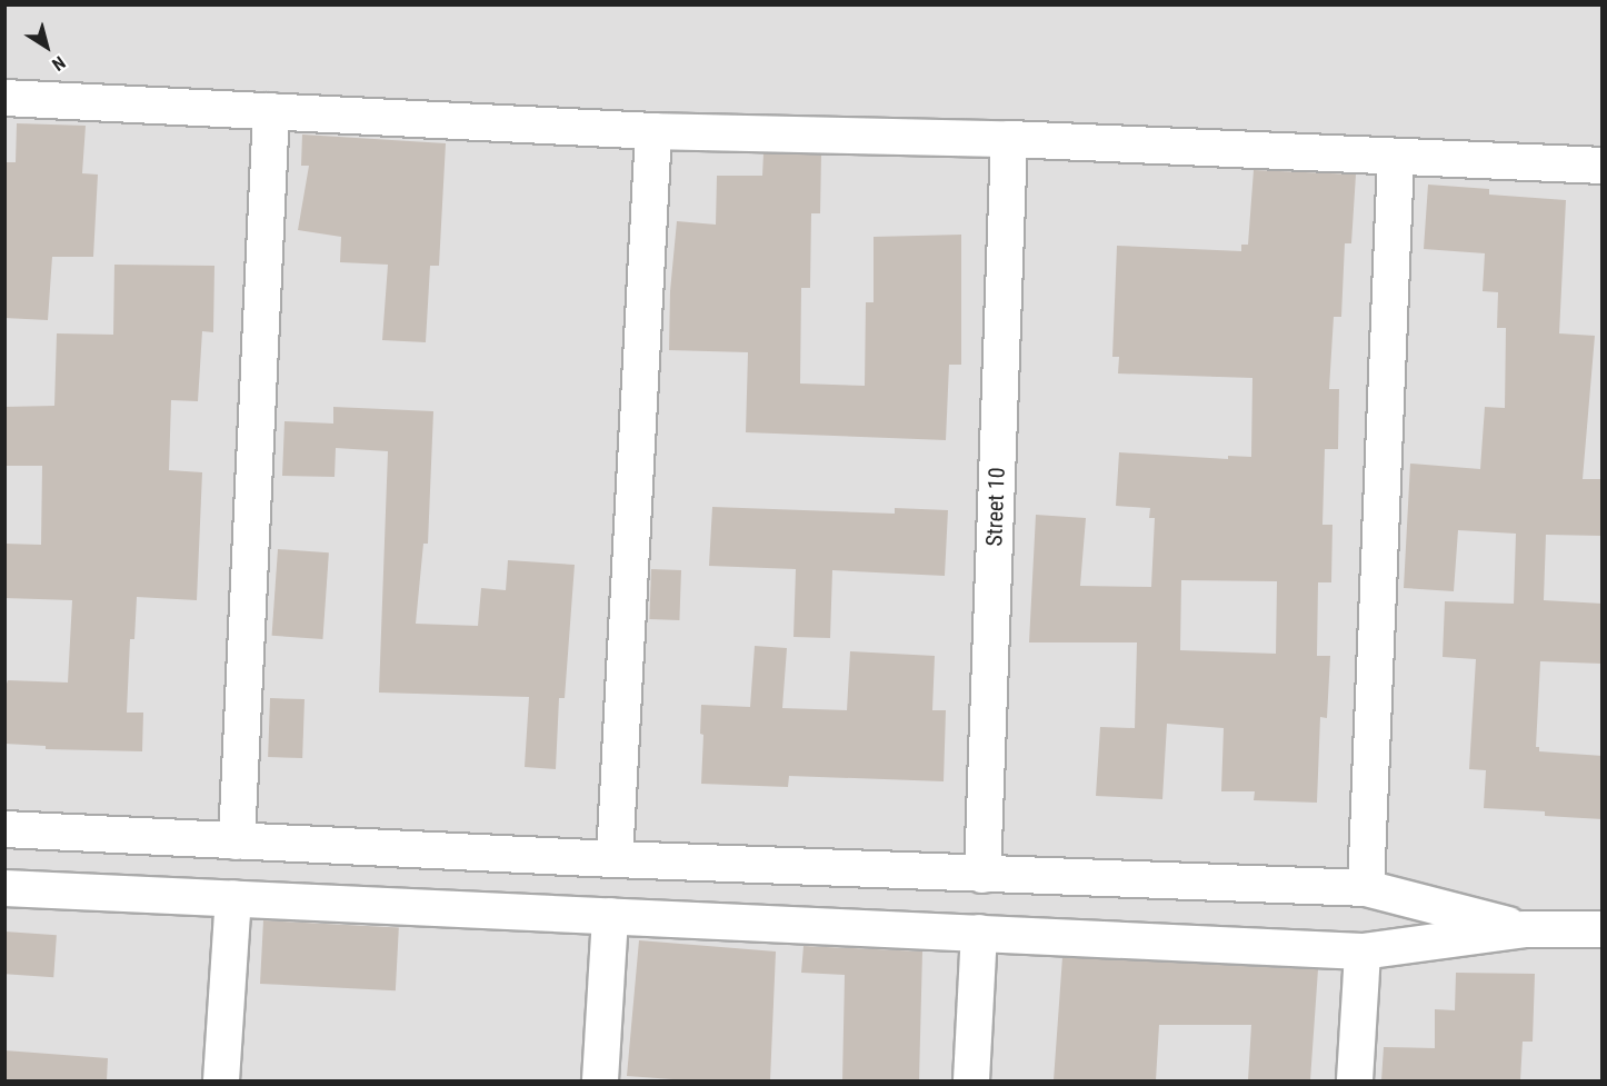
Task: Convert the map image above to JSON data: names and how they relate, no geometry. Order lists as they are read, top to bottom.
{
  "streets": {
    "street": ["Street 10"]
  },
  "north": "bottom right"
}
